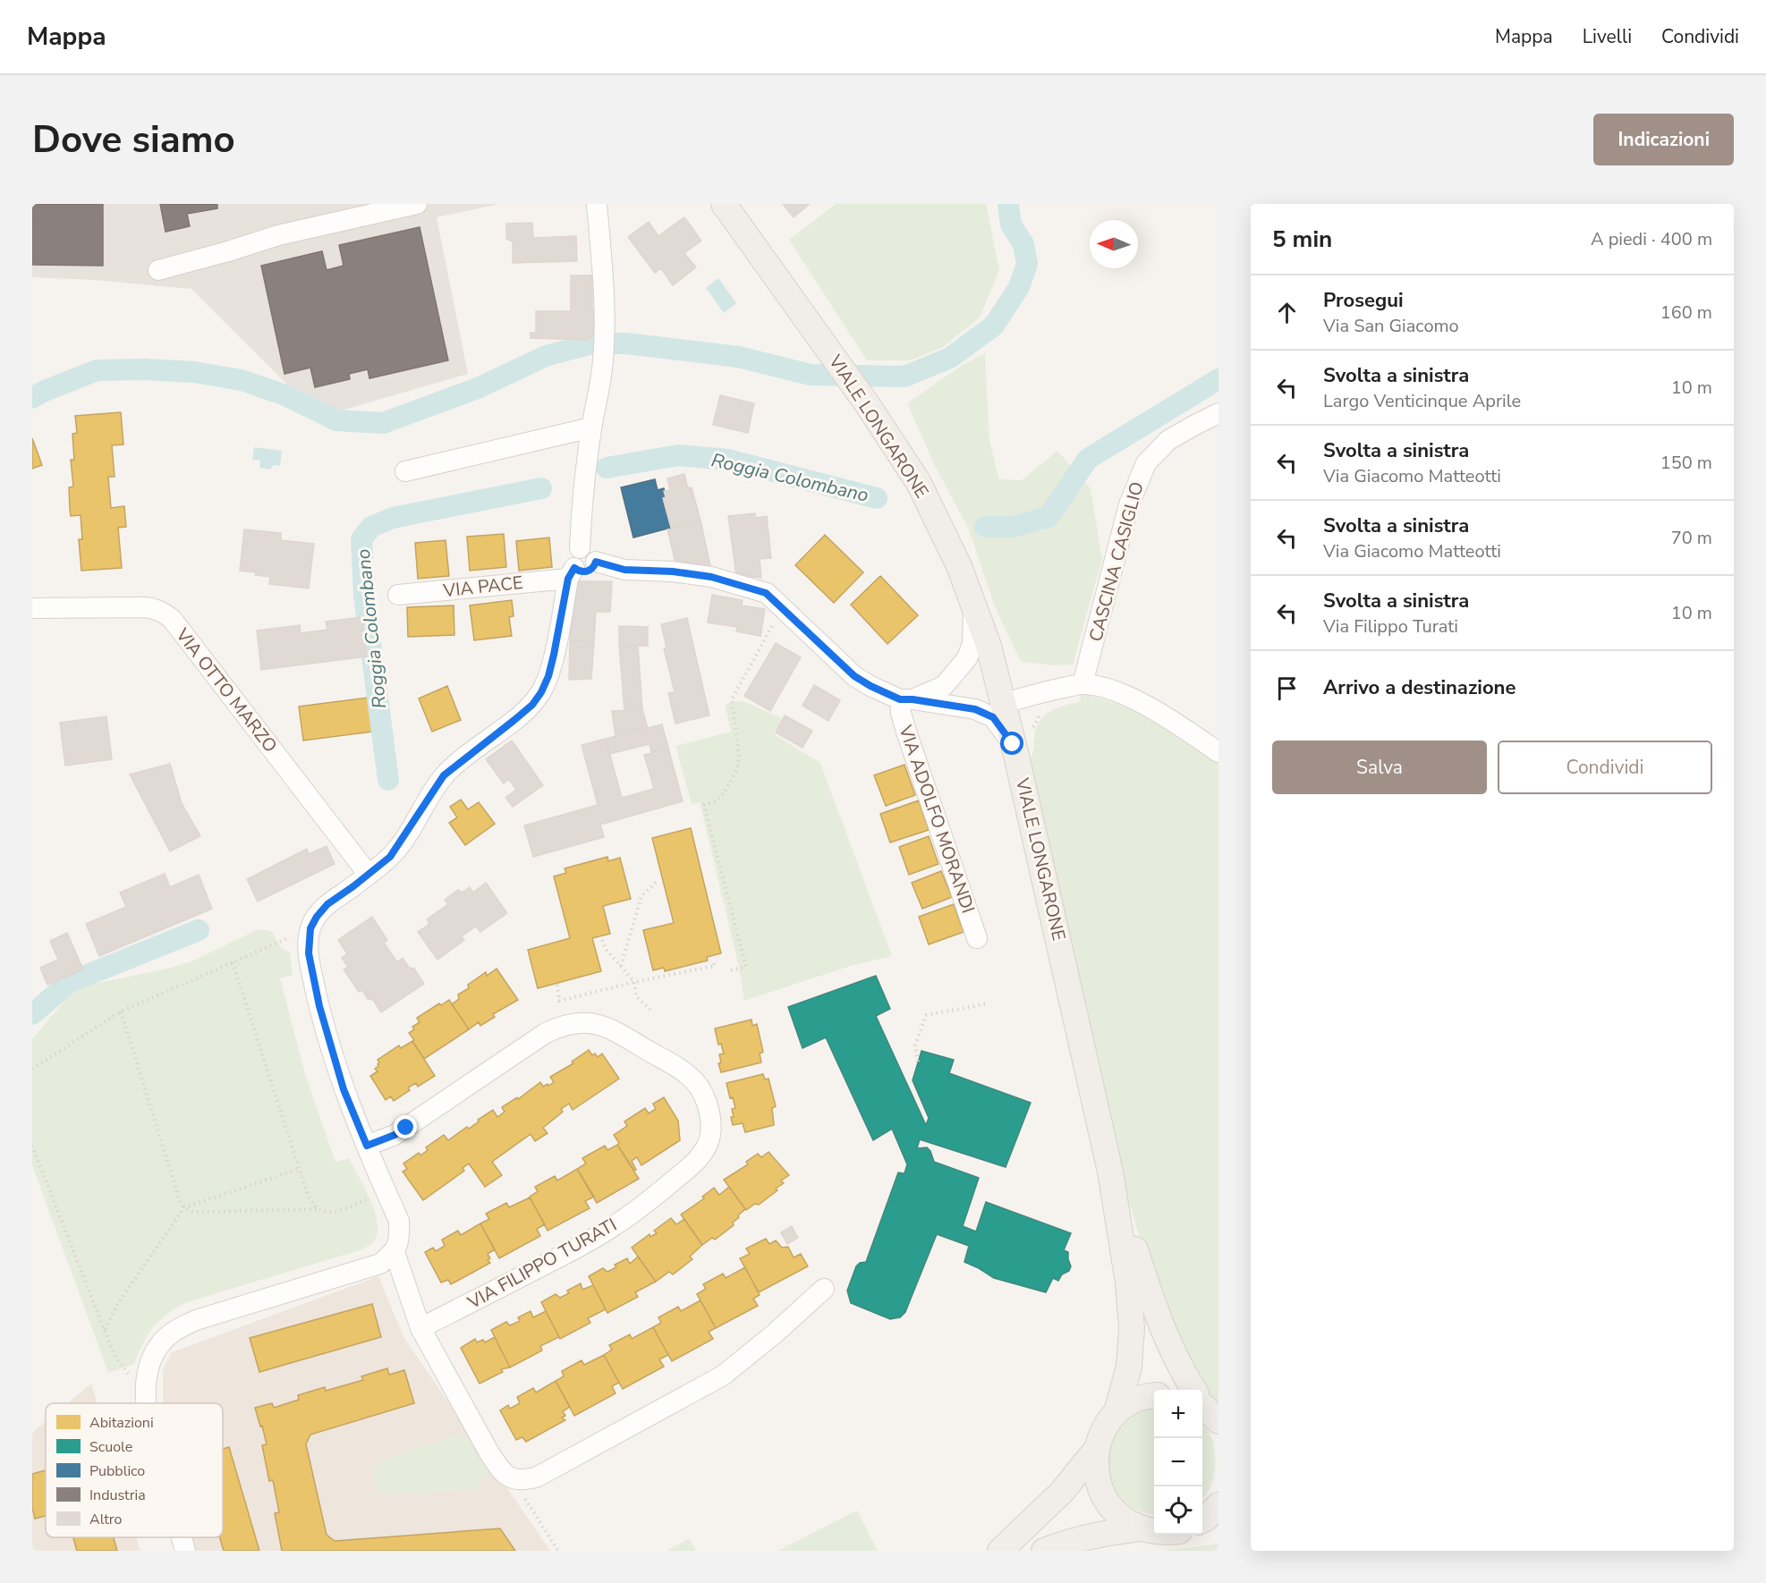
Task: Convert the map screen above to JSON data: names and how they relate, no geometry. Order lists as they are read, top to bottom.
{
  "streets": {
    "main road": ["VIALE LONGARONE"],
    "street": [
      "CASCINA CASIGLIO",
      "VIA PACE",
      "VIA OTTO MARZO",
      "VIA ADOLFO MORANDI",
      "VIA FILIPPO TURATI"
    ]
  },
  "water": ["Roggia Colombano"],
  "legend": [
    "Abitazioni",
    "Scuole",
    "Pubblico",
    "Industria",
    "Altro"
  ],
  "north": "left",
  "page": {
    "header": "Mappa",
    "nav": ["Mappa", "Livelli", "Condividi"],
    "buttons": [
      "Indicazioni",
      ["Salva", "Condividi"]
    ],
    "title": "Dove siamo",
    "heading": ["5 min", "A piedi · 400 m"],
    "list": [
      ["Prosegui", "Via San Giacomo", "160 m"],
      ["Svolta a sinistra", "Largo Venticinque Aprile", "10 m"],
      ["Svolta a sinistra", "Via Giacomo Matteotti", "150 m"],
      ["Svolta a sinistra", "Via Giacomo Matteotti", "70 m"],
      ["Svolta a sinistra", "Via Filippo Turati", "10 m"],
      "Arrivo a destinazione"
    ],
    "map_buttons": ["+", "−"]
  }
}
